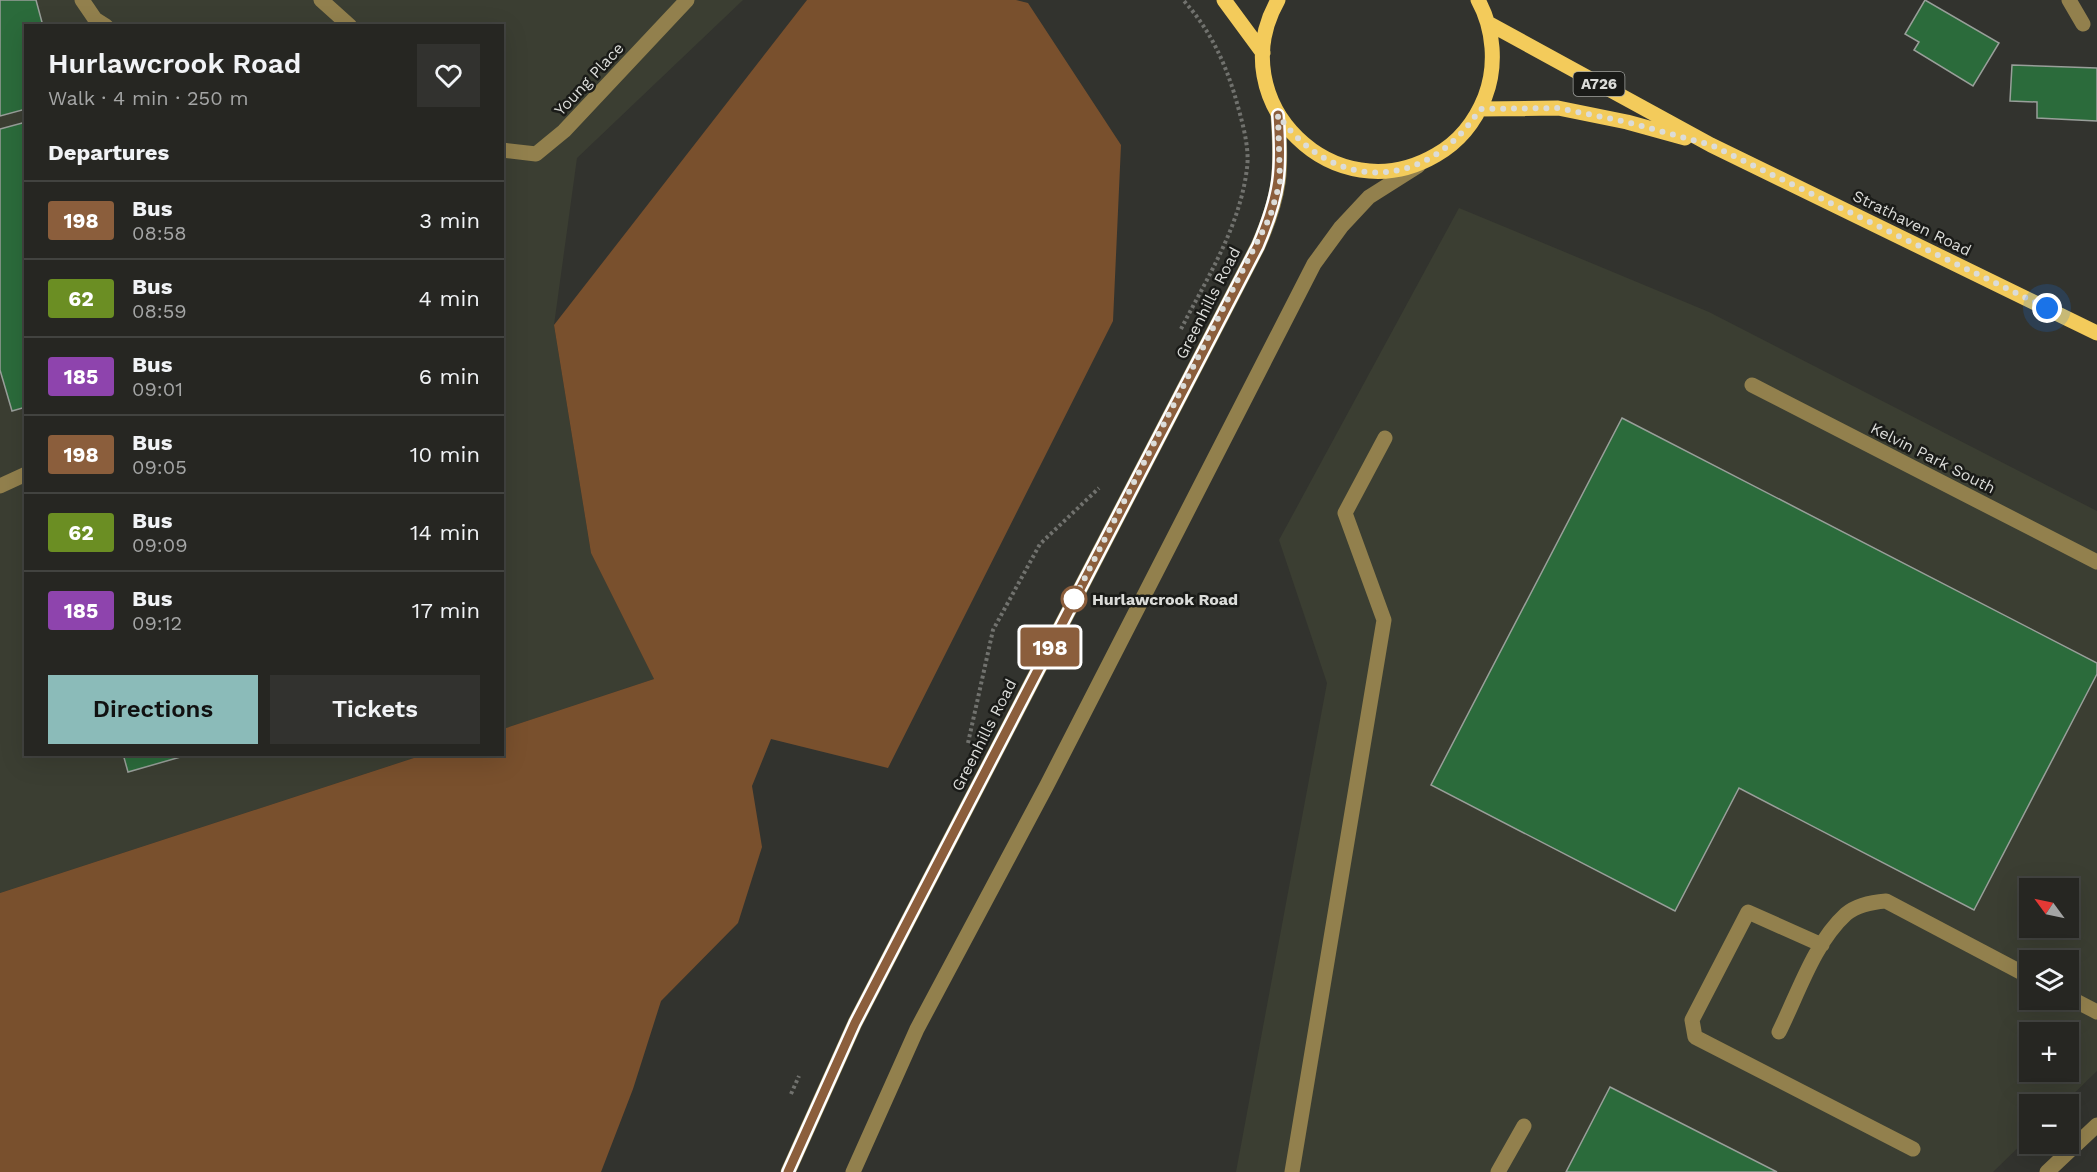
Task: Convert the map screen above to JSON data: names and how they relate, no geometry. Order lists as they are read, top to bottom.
{
  "streets": {
    "main road": ["A726", "Strathaven Road"],
    "street": ["Young Place", "Greenhills Road", "Kelvin Park South"]
  },
  "places": ["Hurlawcrook Road"],
  "lines": ["bus line 198"],
  "north": "top left",
  "page": {
    "on_map": "198",
    "heading": [
      ["Hurlawcrook Road", "Walk · 4 min · 250 m"],
      "Departures"
    ],
    "list": [
      {
        "mark": "198",
        "name": "Bus",
        "note": "08:58",
        "value": "3 min"
      },
      {
        "mark": "62",
        "name": "Bus",
        "note": "08:59",
        "value": "4 min"
      },
      {
        "mark": "185",
        "name": "Bus",
        "note": "09:01",
        "value": "6 min"
      },
      {
        "mark": "198",
        "name": "Bus",
        "note": "09:05",
        "value": "10 min"
      },
      {
        "mark": "62",
        "name": "Bus",
        "note": "09:09",
        "value": "14 min"
      },
      {
        "mark": "185",
        "name": "Bus",
        "note": "09:12",
        "value": "17 min"
      }
    ],
    "buttons": ["Directions", "Tickets"],
    "map_buttons": ["+", "−"]
  }
}
